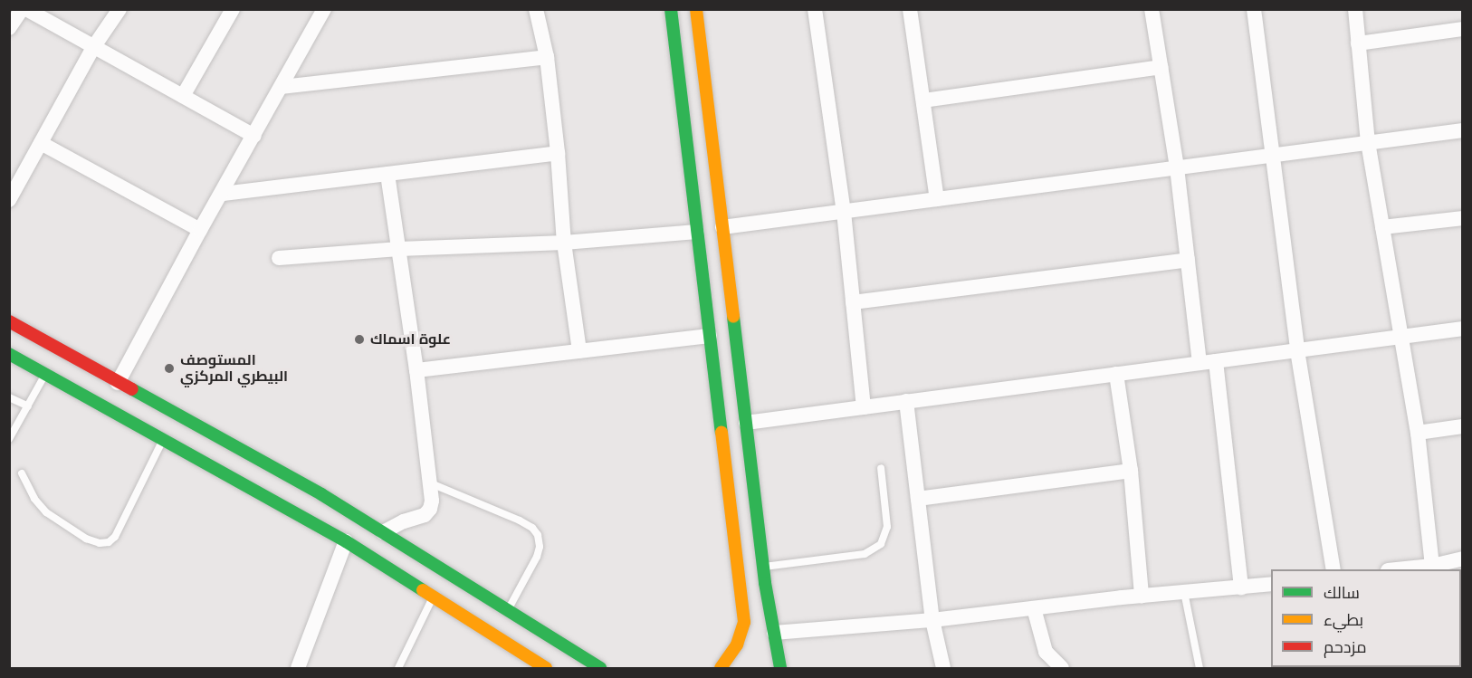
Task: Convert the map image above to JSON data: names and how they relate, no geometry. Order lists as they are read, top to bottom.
{
  "places": ["علوة اسماك", "المستوصف البيطري المركزي"],
  "legend": ["سالك", "بطيء", "مزدحم"]
}
